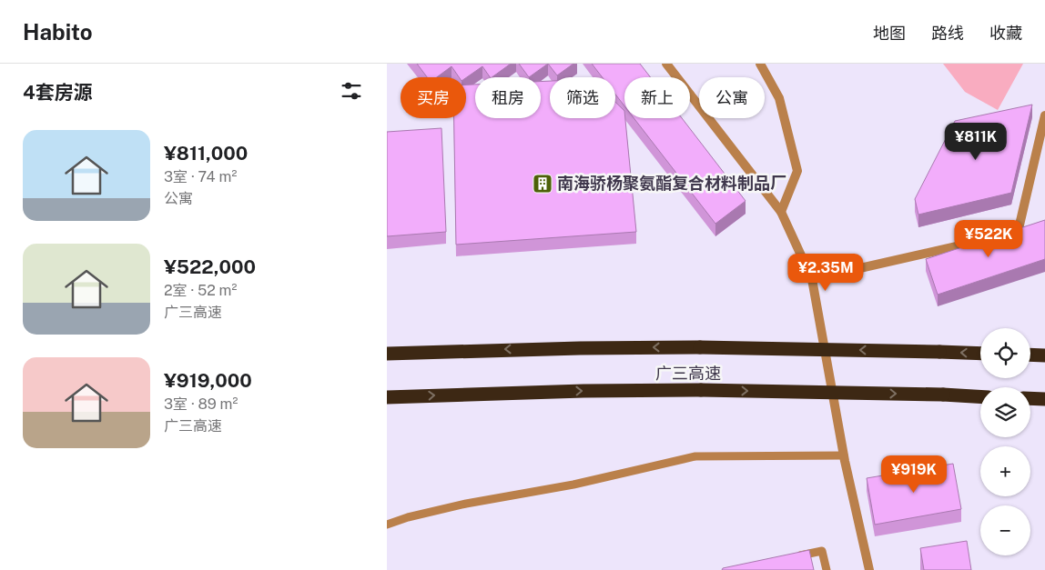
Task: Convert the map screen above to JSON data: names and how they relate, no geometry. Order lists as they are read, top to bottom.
{
  "streets": {
    "highway": ["广三高速"]
  },
  "places": {
    "building": ["南海骄杨聚氨酯复合材料制品厂"]
  },
  "page": {
    "header": "Habito",
    "nav": ["地图", "路线", "收藏"],
    "heading": "4套房源",
    "chip": [
      "买房",
      "租房",
      "筛选",
      "新上",
      "公寓"
    ],
    "list": [
      {
        "name": "¥811,000",
        "note": "3室 · 74 m² · 公寓"
      },
      {
        "name": "¥522,000",
        "note": "2室 · 52 m² · 广三高速"
      },
      {
        "name": "¥919,000",
        "note": "3室 · 89 m² · 广三高速"
      }
    ],
    "price": [
      "¥811K",
      "¥522K",
      "¥2.35M",
      "¥919K"
    ],
    "map_buttons": ["+", "−"]
  }
}
